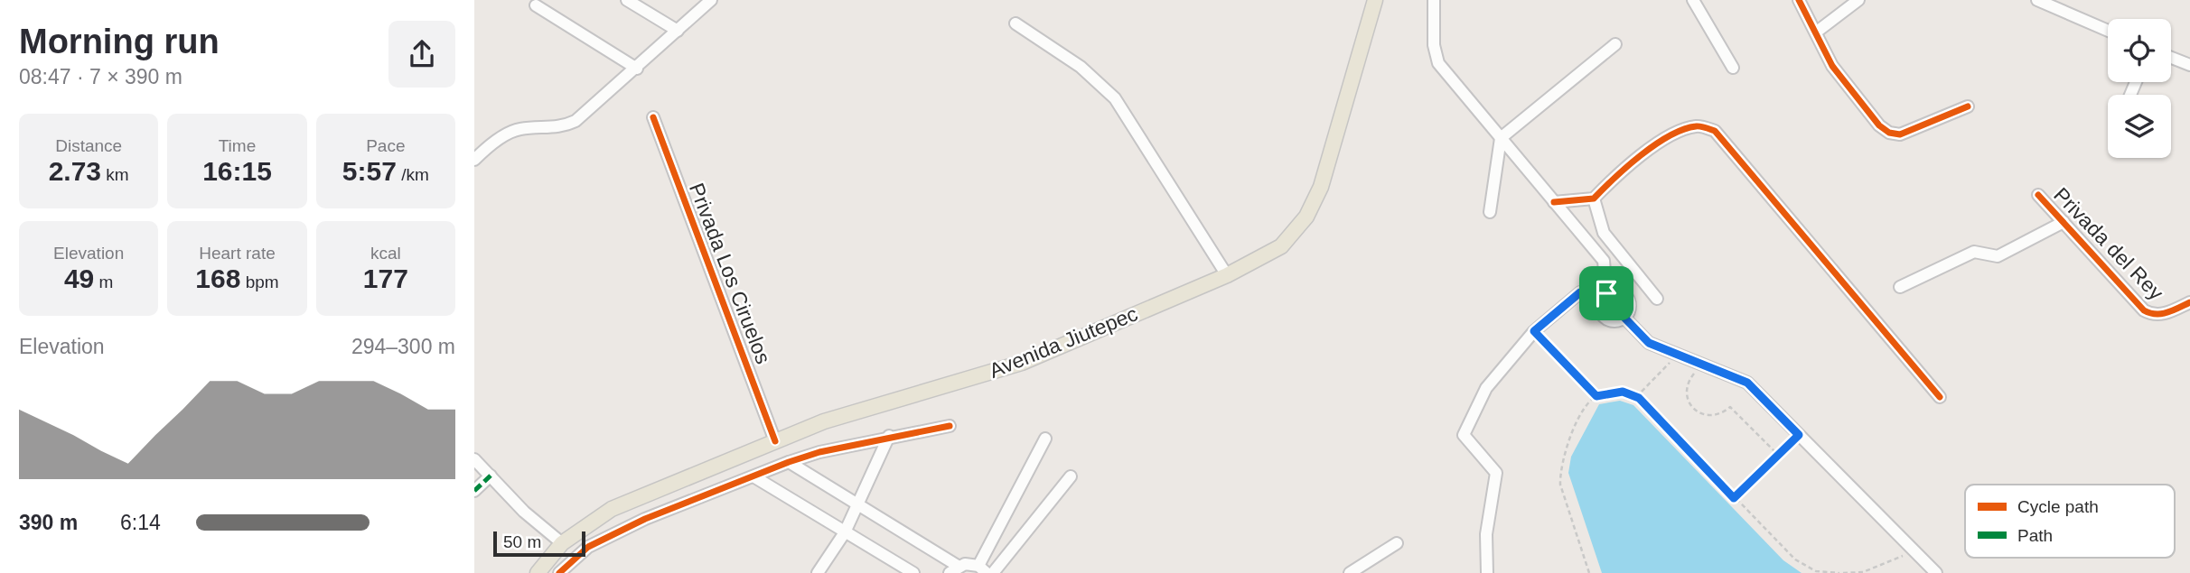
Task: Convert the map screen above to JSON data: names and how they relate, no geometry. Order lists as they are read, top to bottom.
{
  "streets": {
    "main road": ["Avenida Jiutepec"],
    "street": ["Privada del Rey", "Privada Los Ciruelos"]
  },
  "crossings": [
    ["Privada Los Ciruelos", "Avenida Jiutepec"]
  ],
  "legend": ["Cycle path", "Path"],
  "scale_bar": "50 m",
  "page": {
    "heading": ["Morning run", "08:47 · 7 × 390 m"],
    "stats": [
      ["Distance", "2.73 km"],
      ["Time", "16:15"],
      ["Pace", "5:57 /km"],
      ["Elevation", "49 m"],
      ["Heart rate", "168 bpm"],
      ["kcal", "177"]
    ],
    "chart": ["Elevation", "294–300 m"],
    "list": [
      {
        "name": "390 m",
        "note": "6:14"
      }
    ],
    "scale": "50 m"
  }
}
